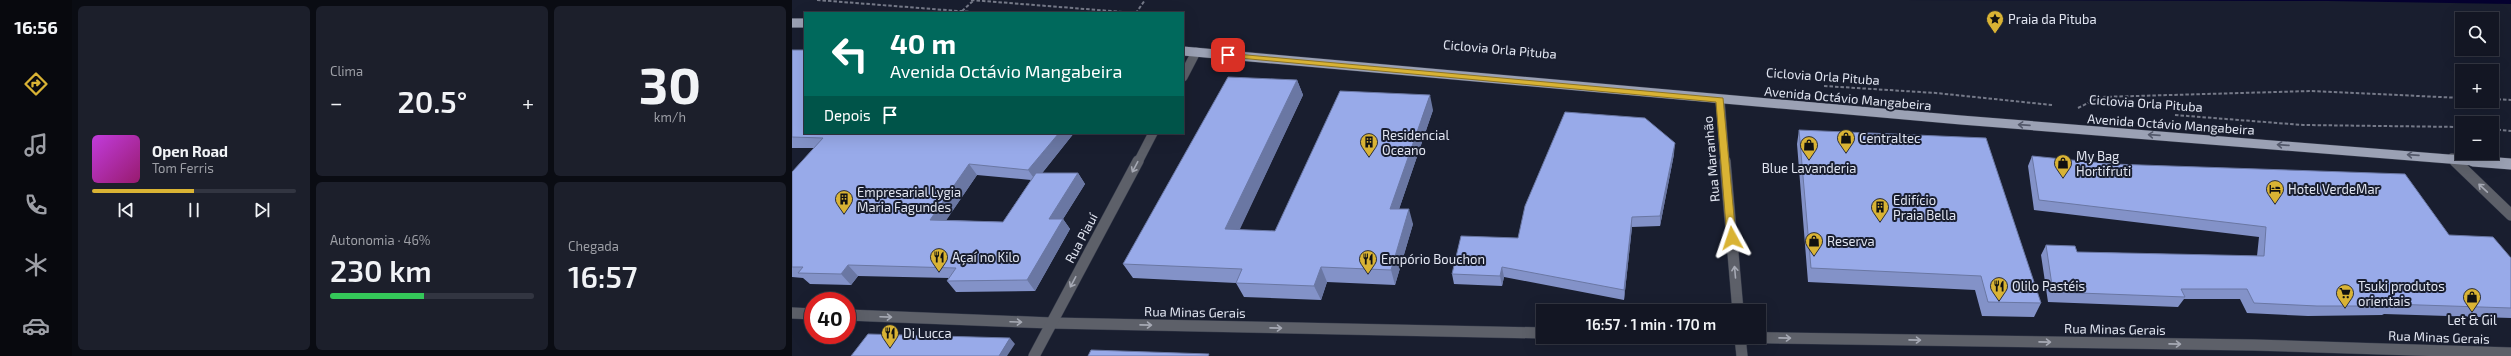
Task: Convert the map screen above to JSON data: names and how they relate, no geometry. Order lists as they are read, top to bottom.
{
  "streets": {
    "main road": ["Avenida Octávio Mangabeira"],
    "street": ["Rua Maranhão", "Rua Piauí", "Rua Minas Gerais"],
    "path": ["Ciclovia Orla Pituba"]
  },
  "crossings": [
    ["Avenida Octávio Mangabeira", "Rua Maranhão"],
    ["Rua Piauí", "Rua Minas Gerais"]
  ],
  "one_way": [
    "Avenida Octávio Mangabeira",
    "Rua Maranhão",
    "Rua Piauí",
    "Rua Minas Gerais"
  ],
  "places": {
    "place": ["Praia da Pituba"],
    "shop": [
      "Centraltec",
      "Blue Lavanderia",
      "My Bag Hortifruti",
      "Reserva",
      "Let & Gil"
    ],
    "building": ["Residencial Oceano", "Empresarial Lygia Maria Fagundes", "Edifício Praia Bella"],
    "hotel": ["Hotel VerdeMar"],
    "restaurant": [
      "Açaí no Kilo",
      "Empório Bouchon",
      "Olilo Pastéis",
      "Di Lucca"
    ],
    "supermarket": ["Tsuki produtos orientais"]
  },
  "page": {
    "tabs": "16:56",
    "tile": [
      "Clima",
      ["30", "km/h"],
      ["Autonomia · 46%", "230 km"],
      ["Chegada", "16:57"]
    ],
    "map_buttons": ["+", "−"],
    "turn": ["40 m", "Avenida Octávio Mangabeira"],
    "heat": ["−", "20.5°", "+"],
    "then": "Depois",
    "song": ["Open Road", "Tom Ferris"],
    "limit": "40",
    "trip": "16:57 · 1 min · 170 m"
  }
}
